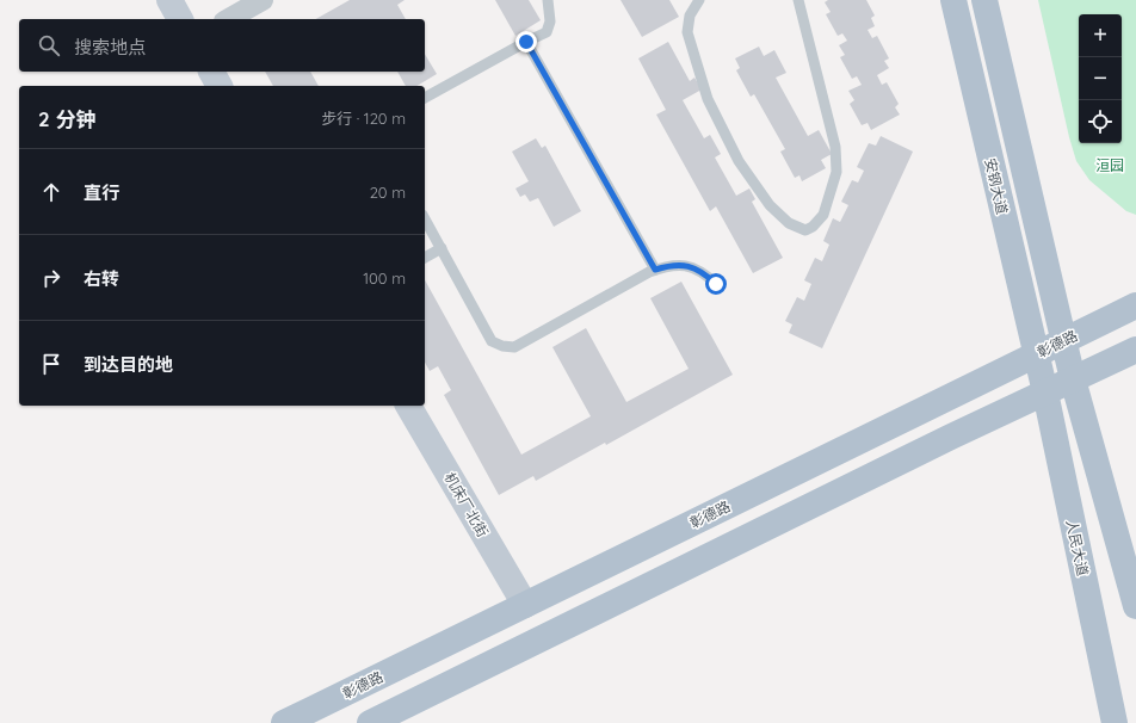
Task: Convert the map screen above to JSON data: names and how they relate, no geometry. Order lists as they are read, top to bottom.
{
  "streets": {
    "main road": ["安钢大道", "彰德路", "人民大道"],
    "street": ["机床厂北街"]
  },
  "crossings": [
    ["安钢大道", "彰德路"],
    ["安钢大道", "人民大道"],
    ["彰德路", "机床厂北街"],
    ["彰德路", "人民大道"]
  ],
  "parks": ["洹园"],
  "page": {
    "map_buttons": ["+", "−"],
    "search": "搜索地点",
    "heading": ["2 分钟", "步行 · 120 m"],
    "list": [
      ["直行", "20 m"],
      ["右转", "100 m"],
      "到达目的地"
    ]
  }
}
